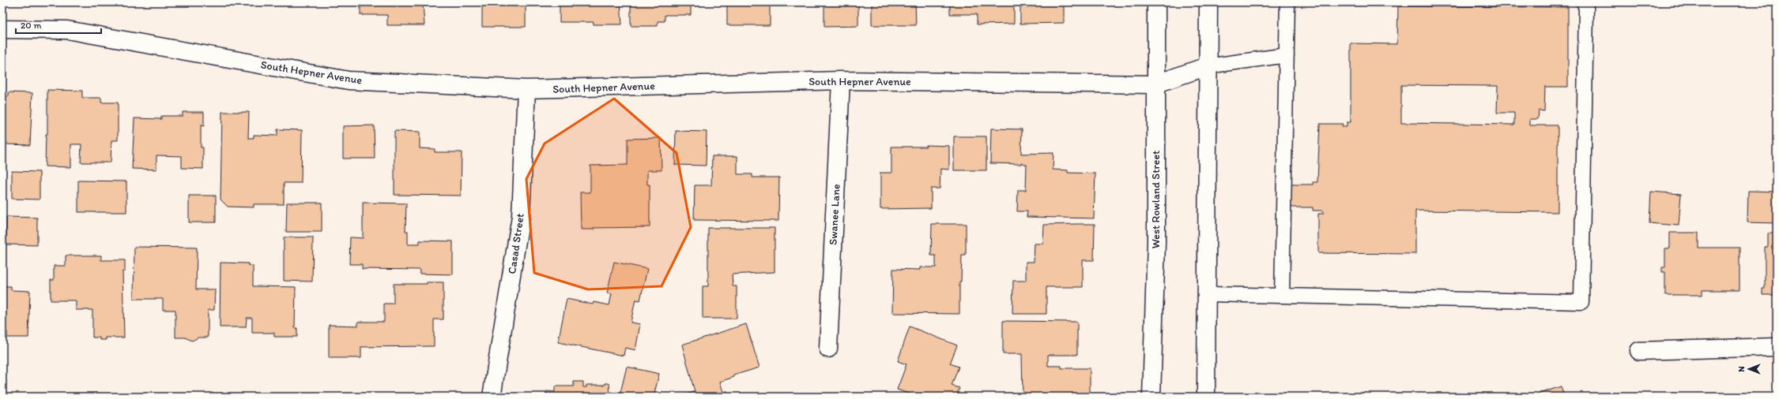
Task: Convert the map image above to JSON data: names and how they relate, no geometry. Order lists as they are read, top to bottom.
{
  "streets": {
    "street": [
      "South Hepner Avenue",
      "West Rowland Street",
      "Swanee Lane",
      "Casad Street"
    ]
  },
  "crossings": [
    ["South Hepner Avenue", "West Rowland Street"],
    ["South Hepner Avenue", "Swanee Lane"],
    ["South Hepner Avenue", "Casad Street"]
  ],
  "scale_bar": "20 m",
  "north": "left"
}
